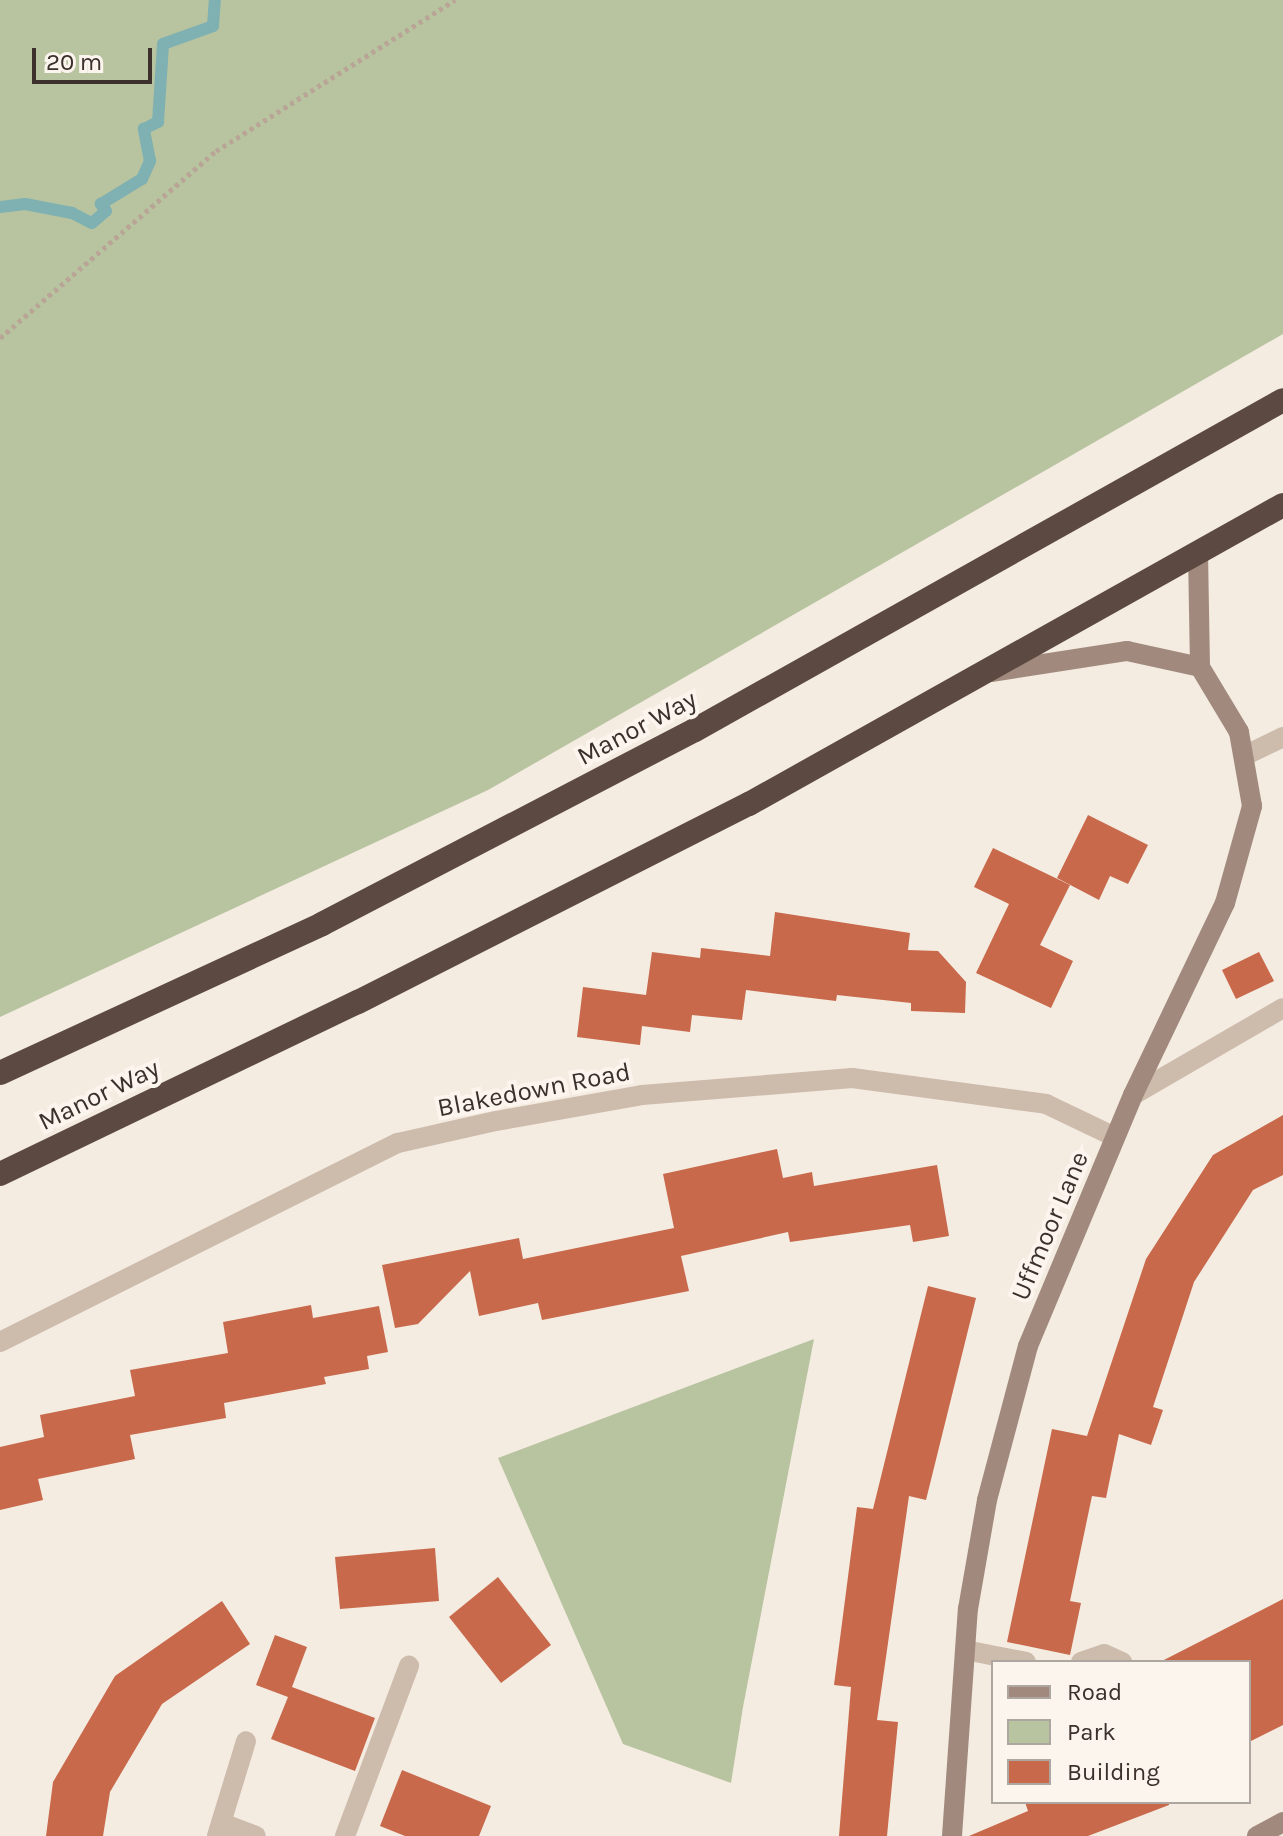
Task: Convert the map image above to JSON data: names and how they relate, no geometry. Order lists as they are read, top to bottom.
{
  "streets": {
    "highway": ["Manor Way"],
    "street": ["Blakedown Road", "Uffmoor Lane"]
  },
  "crossings": [
    ["Manor Way", "Uffmoor Lane"],
    ["Blakedown Road", "Uffmoor Lane"]
  ],
  "legend": ["Road", "Park", "Building"],
  "scale_bar": "20 m"
}
